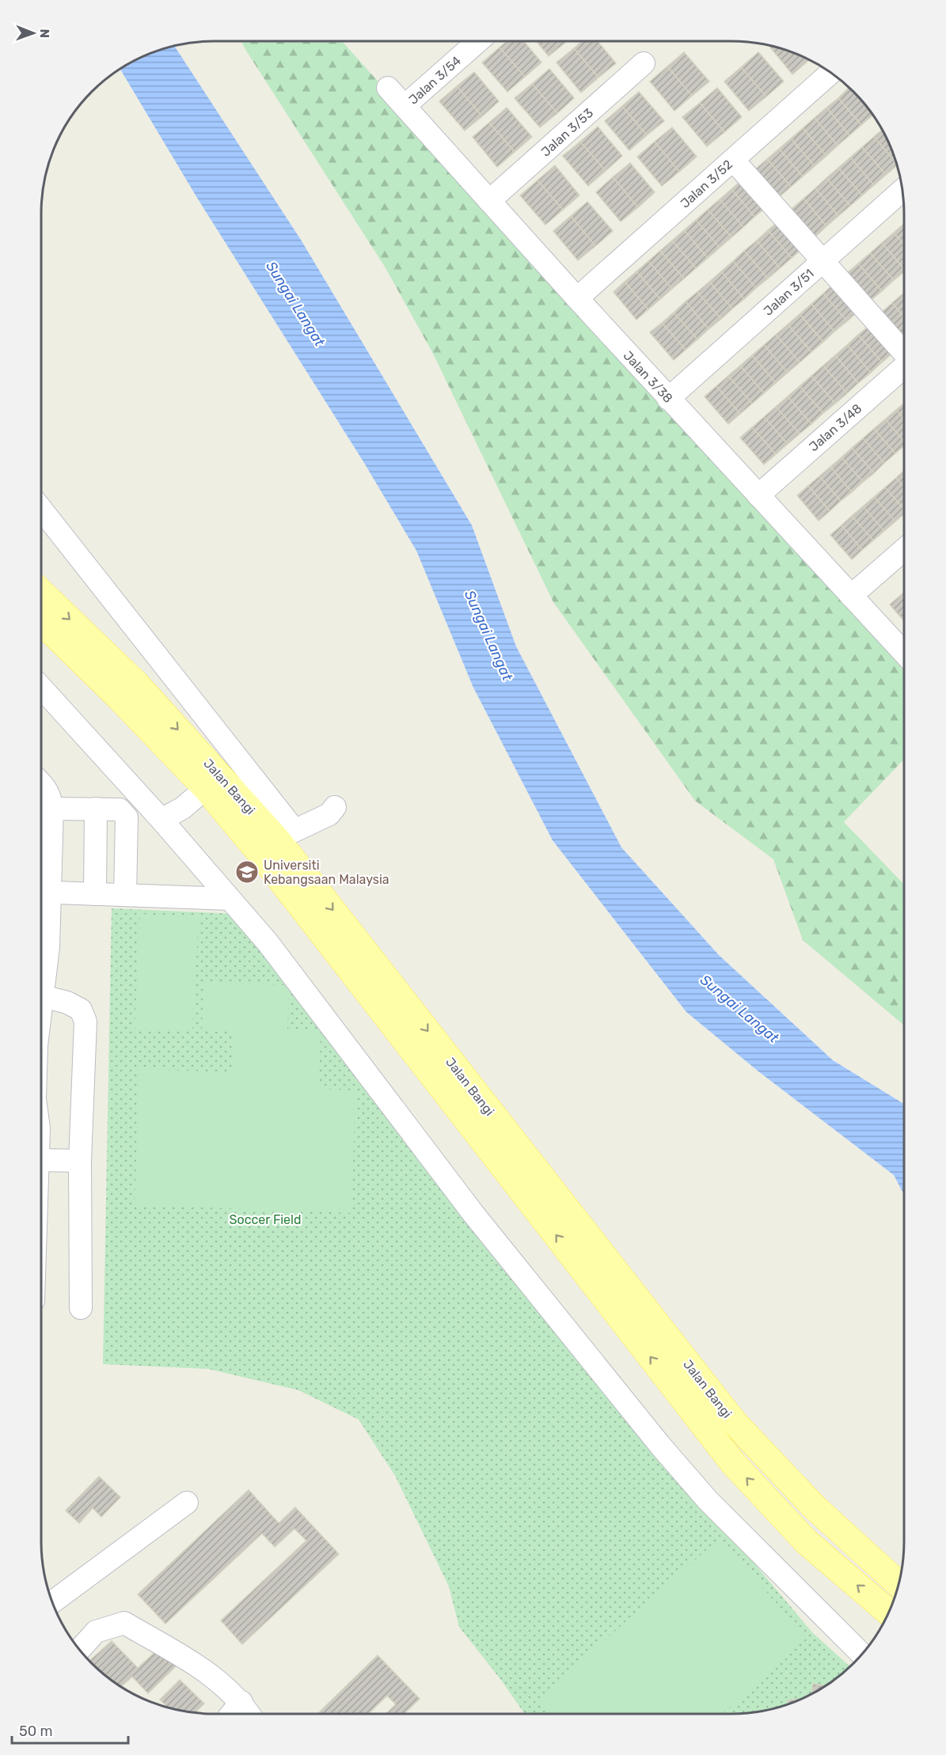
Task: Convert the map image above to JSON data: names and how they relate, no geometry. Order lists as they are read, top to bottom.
{
  "streets": {
    "main road": ["Jalan Bangi"],
    "street": [
      "Jalan 3/54",
      "Jalan 3/53",
      "Jalan 3/52",
      "Jalan 3/51",
      "Jalan 3/38",
      "Jalan 3/48"
    ]
  },
  "crossings": [
    ["Jalan 3/54", "Jalan 3/38"],
    ["Jalan 3/53", "Jalan 3/38"],
    ["Jalan 3/52", "Jalan 3/38"],
    ["Jalan 3/51", "Jalan 3/38"],
    ["Jalan 3/38", "Jalan 3/48"]
  ],
  "water": ["Sungai Langat"],
  "parks": ["Soccer Field"],
  "places": {
    "school or university": ["Universiti Kebangsaan Malaysia"]
  },
  "scale_bar": "50 m",
  "north": "right"
}
